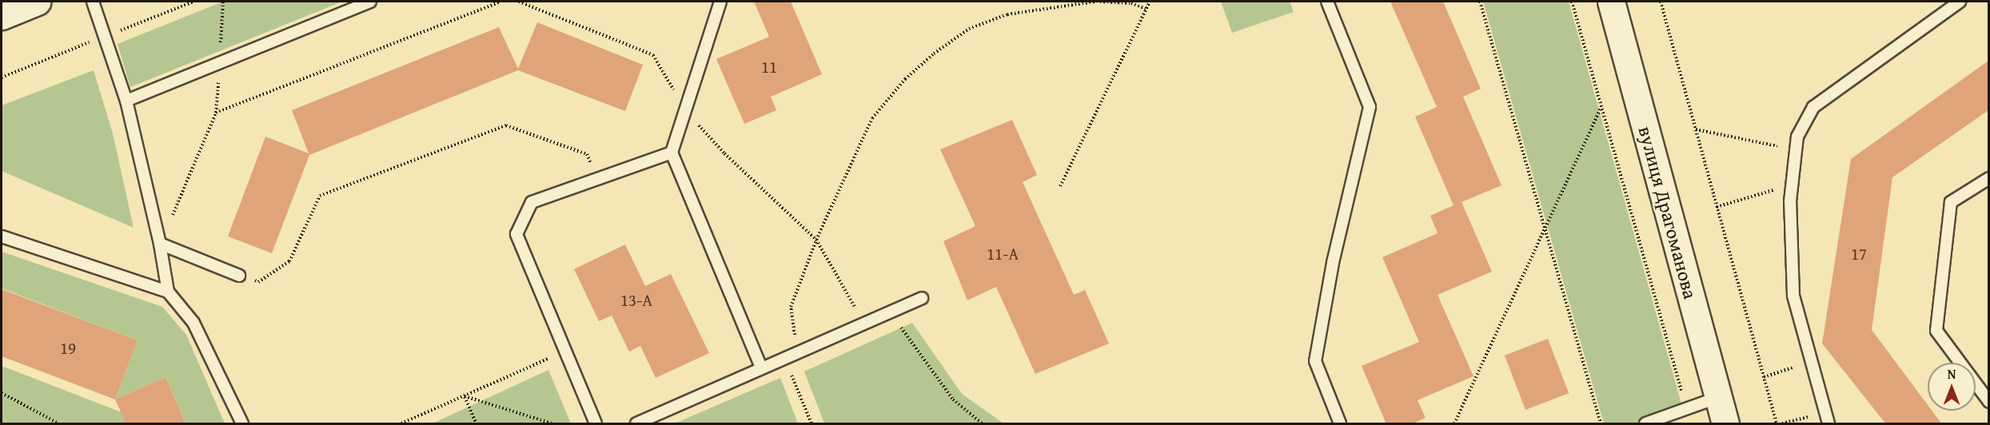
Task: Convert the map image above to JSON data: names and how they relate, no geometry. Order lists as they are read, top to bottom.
{
  "streets": {
    "street": ["вулиця Драгоманова"]
  },
  "house_numbers": [
    "11",
    "11-А",
    "17",
    "13-А",
    "19"
  ],
  "north": "top"
}
